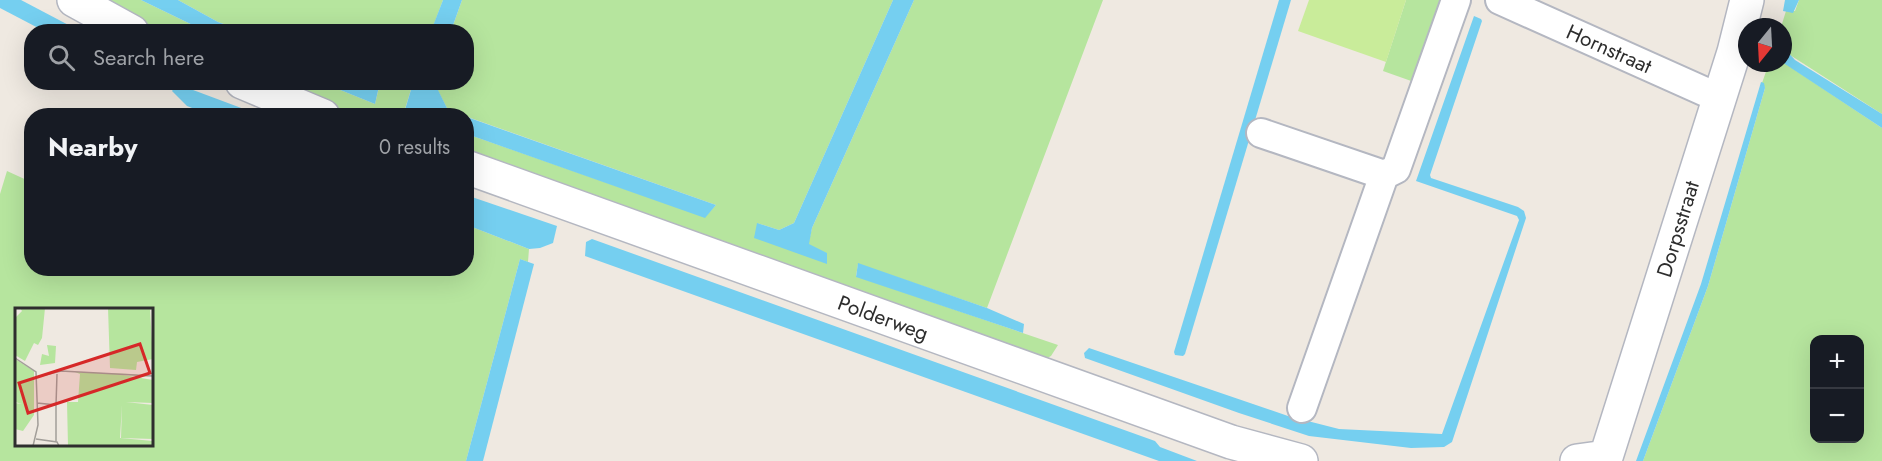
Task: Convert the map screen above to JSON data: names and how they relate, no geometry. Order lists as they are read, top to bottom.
{
  "streets": {
    "street": ["Hornstraat", "Dorpsstraat", "Polderweg"]
  },
  "crossings": [
    ["Hornstraat", "Dorpsstraat"]
  ],
  "north": "bottom",
  "page": {
    "search": "Search here",
    "heading": ["Nearby", "0 results"],
    "map_buttons": ["+", "−"]
  }
}
